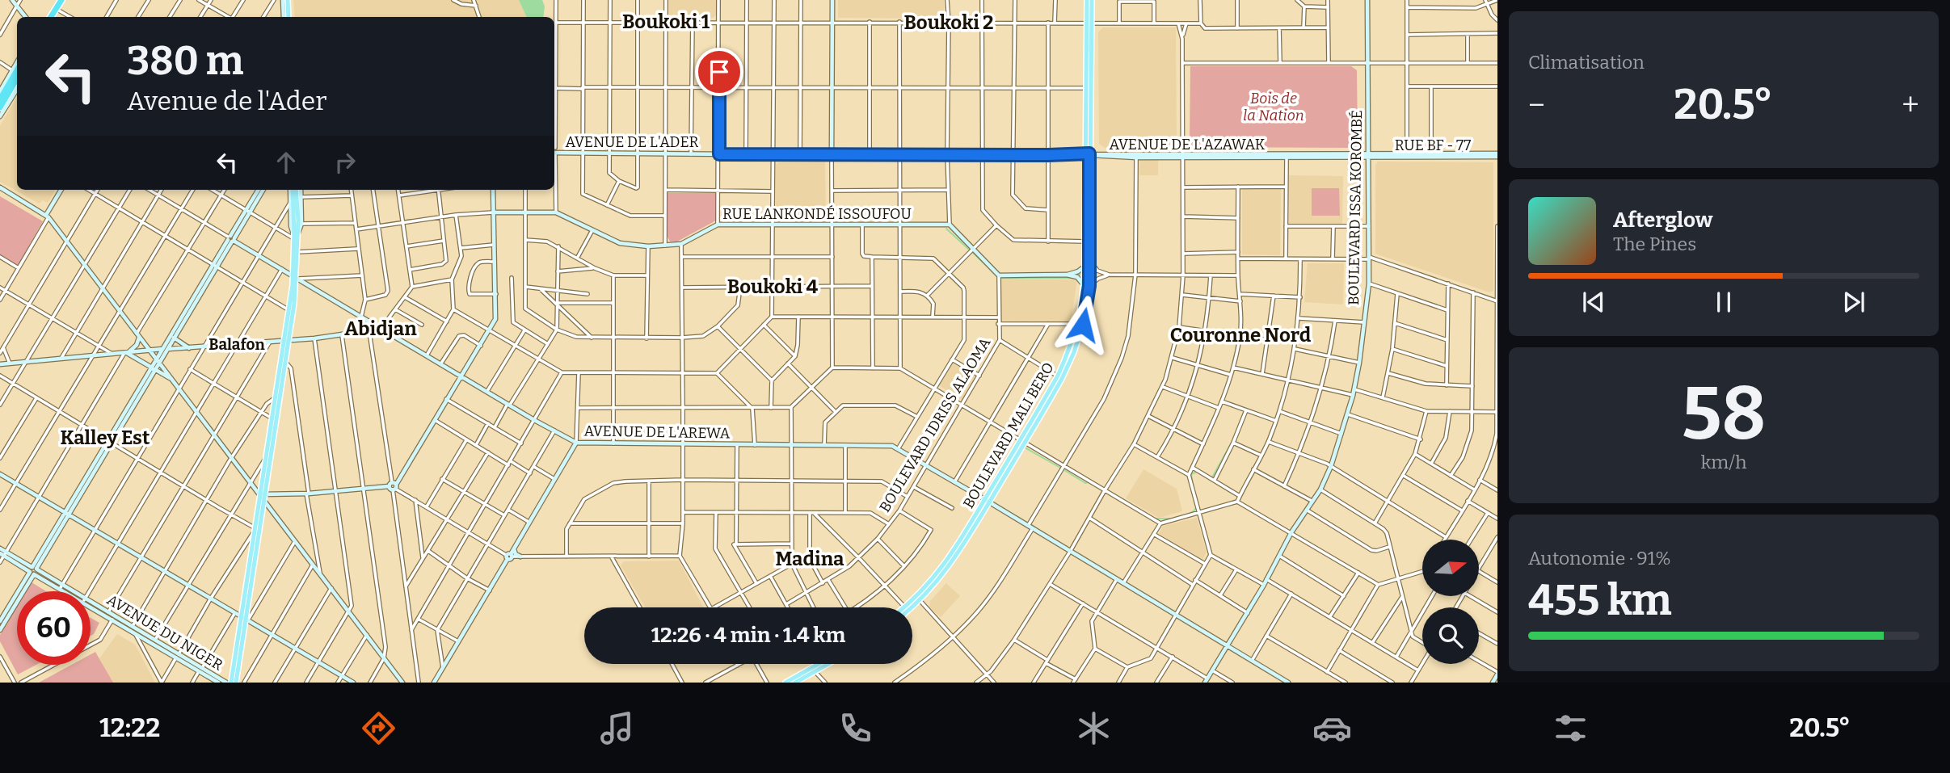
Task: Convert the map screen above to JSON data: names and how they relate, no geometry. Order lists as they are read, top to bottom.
{
  "streets": {
    "main road": ["BOULEVARD MALI BERO"],
    "street": [
      "AVENUE DE L'ADER",
      "AVENUE DE L'AZAWAK",
      "RUE BF - 77",
      "BOULEVARD ISSA KOROMBÉ",
      "RUE LANKONDÉ ISSOUFOU",
      "BOULEVARD IDRISS ALAOMA",
      "AVENUE DE L'AREWA",
      "AVENUE DU NIGER"
    ]
  },
  "crossings": [
    ["AVENUE DE L'ADER", "AVENUE DE L'AZAWAK"],
    ["AVENUE DE L'ADER", "BOULEVARD MALI BERO"],
    ["AVENUE DE L'AZAWAK", "RUE BF - 77"],
    ["AVENUE DE L'AZAWAK", "BOULEVARD ISSA KOROMBÉ"],
    ["AVENUE DE L'AZAWAK", "BOULEVARD MALI BERO"],
    ["RUE BF - 77", "BOULEVARD ISSA KOROMBÉ"],
    ["BOULEVARD ISSA KOROMBÉ", "AVENUE DE L'AREWA"],
    ["BOULEVARD IDRISS ALAOMA", "AVENUE DE L'AREWA"],
    ["AVENUE DE L'AREWA", "BOULEVARD MALI BERO"]
  ],
  "districts": [
    "Boukoki 1",
    "Boukoki 2",
    "Boukoki 4",
    "Abidjan",
    "Couronne Nord",
    "Balafon",
    "Kalley Est",
    "Madina"
  ],
  "parks": ["Bois de la Nation"],
  "north": "right",
  "page": {
    "tile": [
      "Climatisation",
      ["58", "km/h"],
      ["Autonomie · 91%", "455 km"]
    ],
    "turn": ["380 m", "Avenue de l'Ader"],
    "heat": ["−", "20.5°", "+"],
    "song": ["Afterglow", "The Pines"],
    "limit": "60",
    "trip": "12:26 · 4 min · 1.4 km",
    "tabs": ["12:22", "20.5°"]
  }
}
